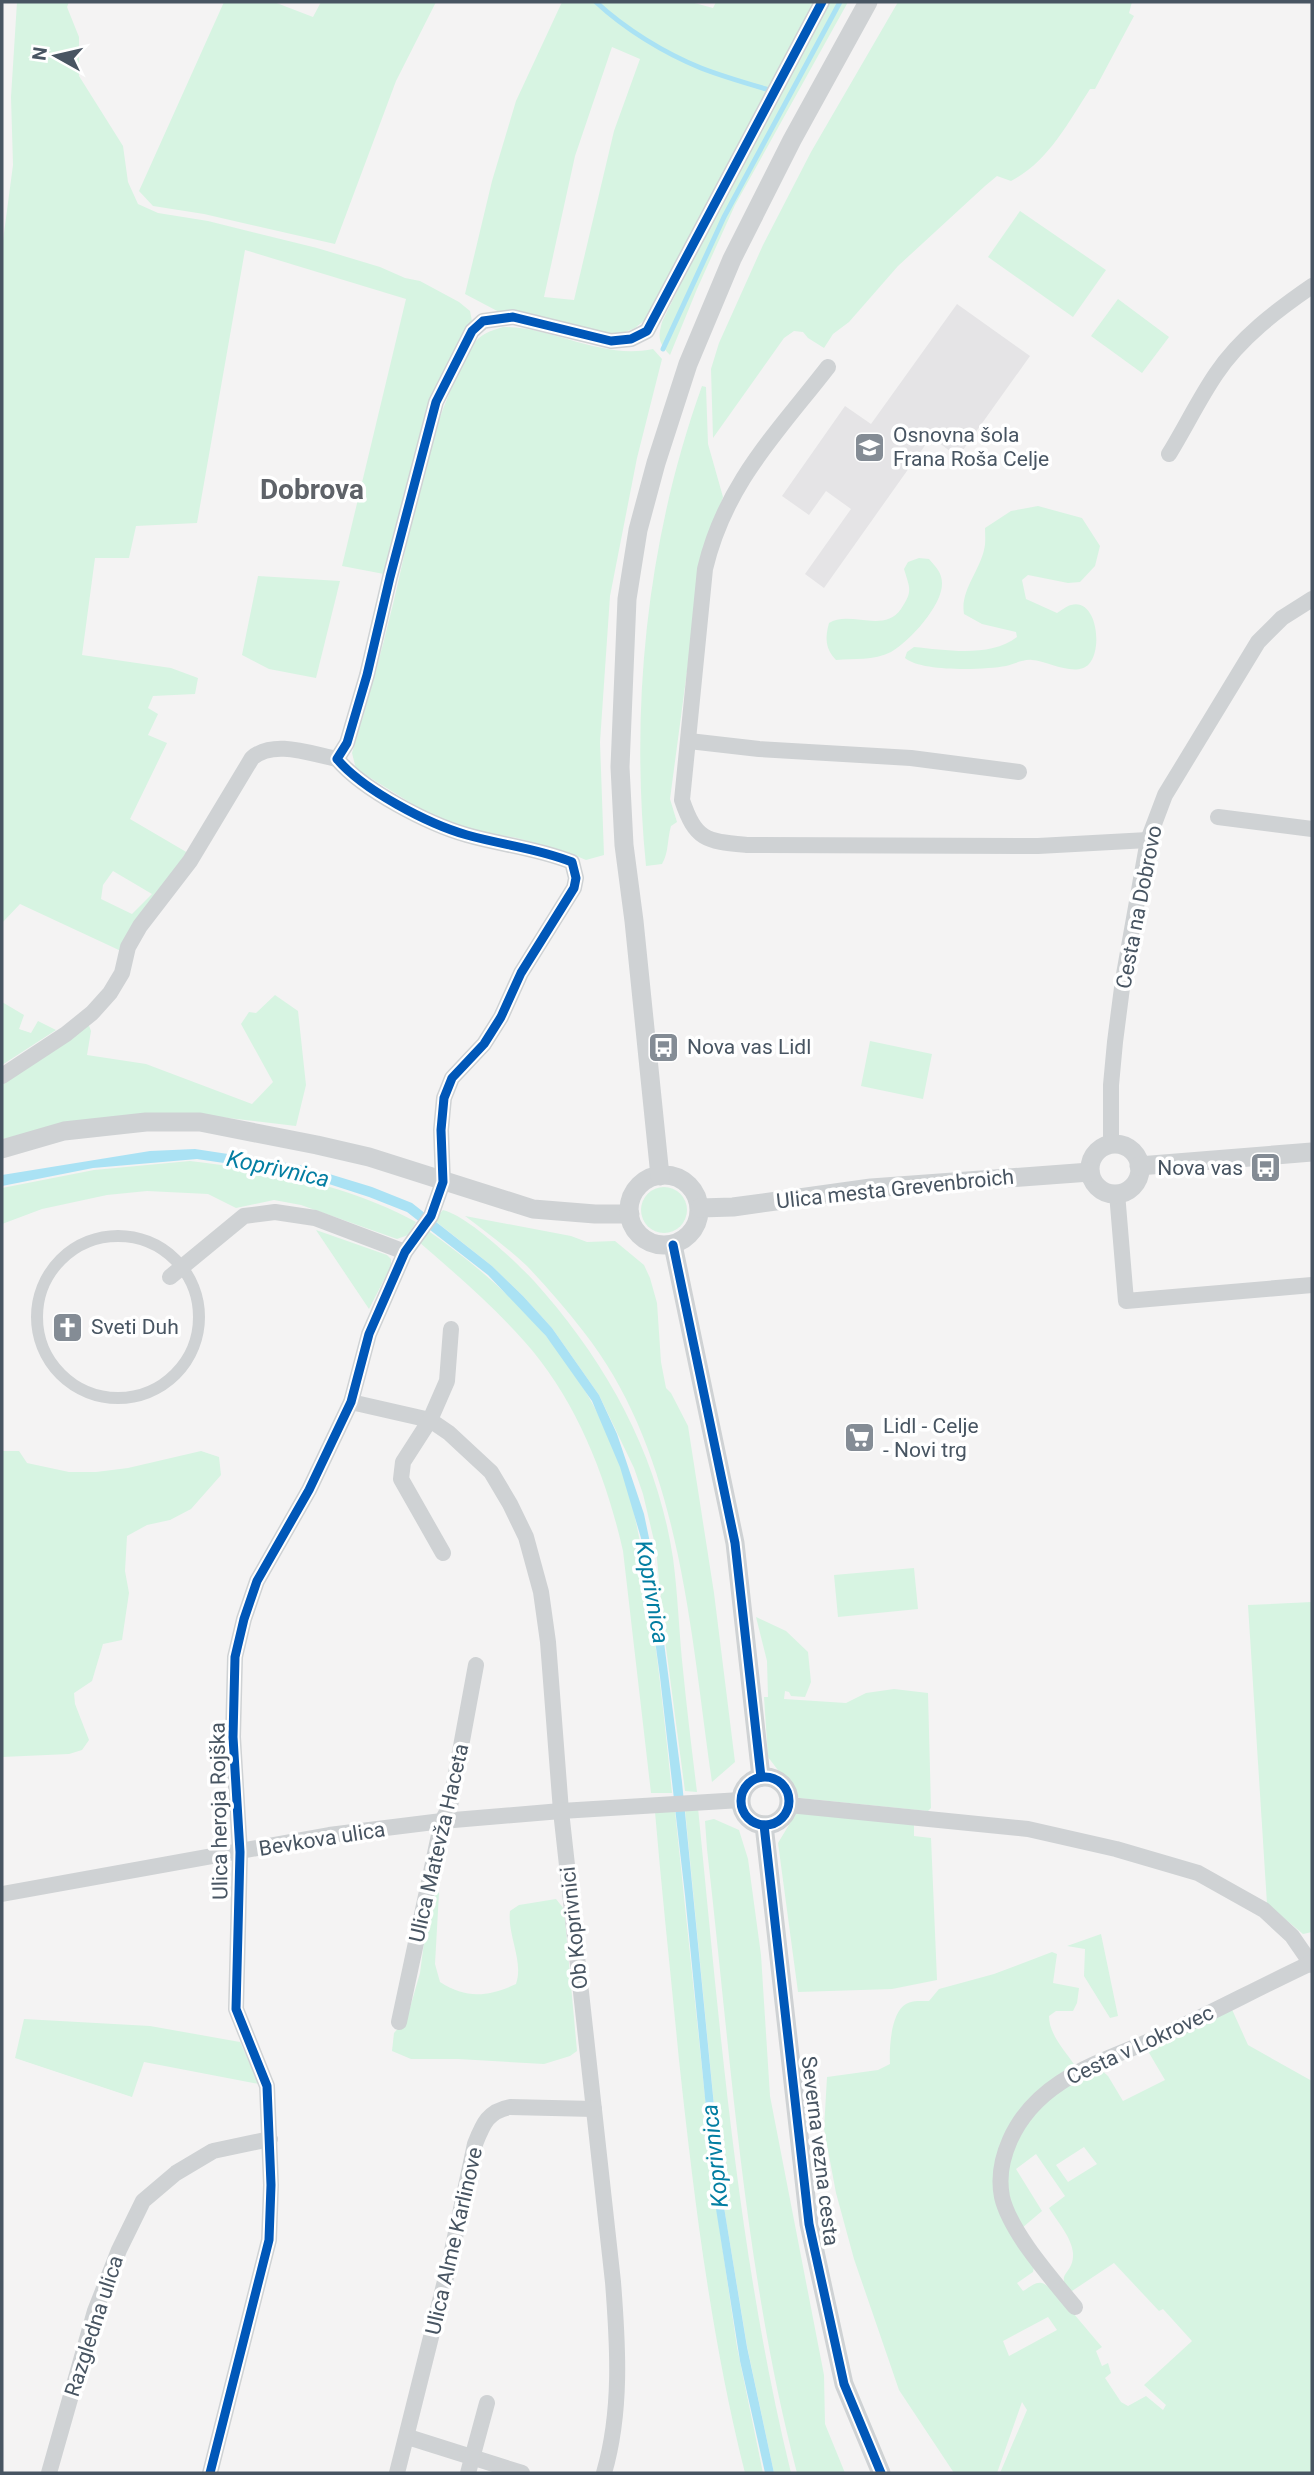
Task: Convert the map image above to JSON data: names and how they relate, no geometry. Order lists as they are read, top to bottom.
{
  "streets": {
    "street": [
      "Cesta na Dobrovo",
      "Ulica mesta Grevenbroich",
      "Ulica heroja Rojška",
      "Bevkova ulica",
      "Ulica Matevža Haceta",
      "Ob Koprivnici",
      "Cesta v Lokrovec",
      "Severna vezna cesta",
      "Ulica Alme Karlinove",
      "Razgledna ulica"
    ]
  },
  "crossings": [
    ["Cesta na Dobrovo", "Ulica mesta Grevenbroich"],
    ["Ulica heroja Rojška", "Bevkova ulica"],
    ["Ulica heroja Rojška", "Ob Koprivnici"],
    ["Ulica heroja Rojška", "Razgledna ulica"],
    ["Bevkova ulica", "Ulica Matevža Haceta"],
    ["Bevkova ulica", "Ob Koprivnici"],
    ["Ob Koprivnici", "Ulica Alme Karlinove"]
  ],
  "districts": ["Dobrova"],
  "water": ["Koprivnica"],
  "places": {
    "school or university": ["Osnovna šola Frana Roša Celje"],
    "bus stop": ["Nova vas Lidl", "Nova vas"],
    "church": ["Sveti Duh"],
    "supermarket": ["Lidl - Celje - Novi trg"]
  },
  "north": "left"
}
